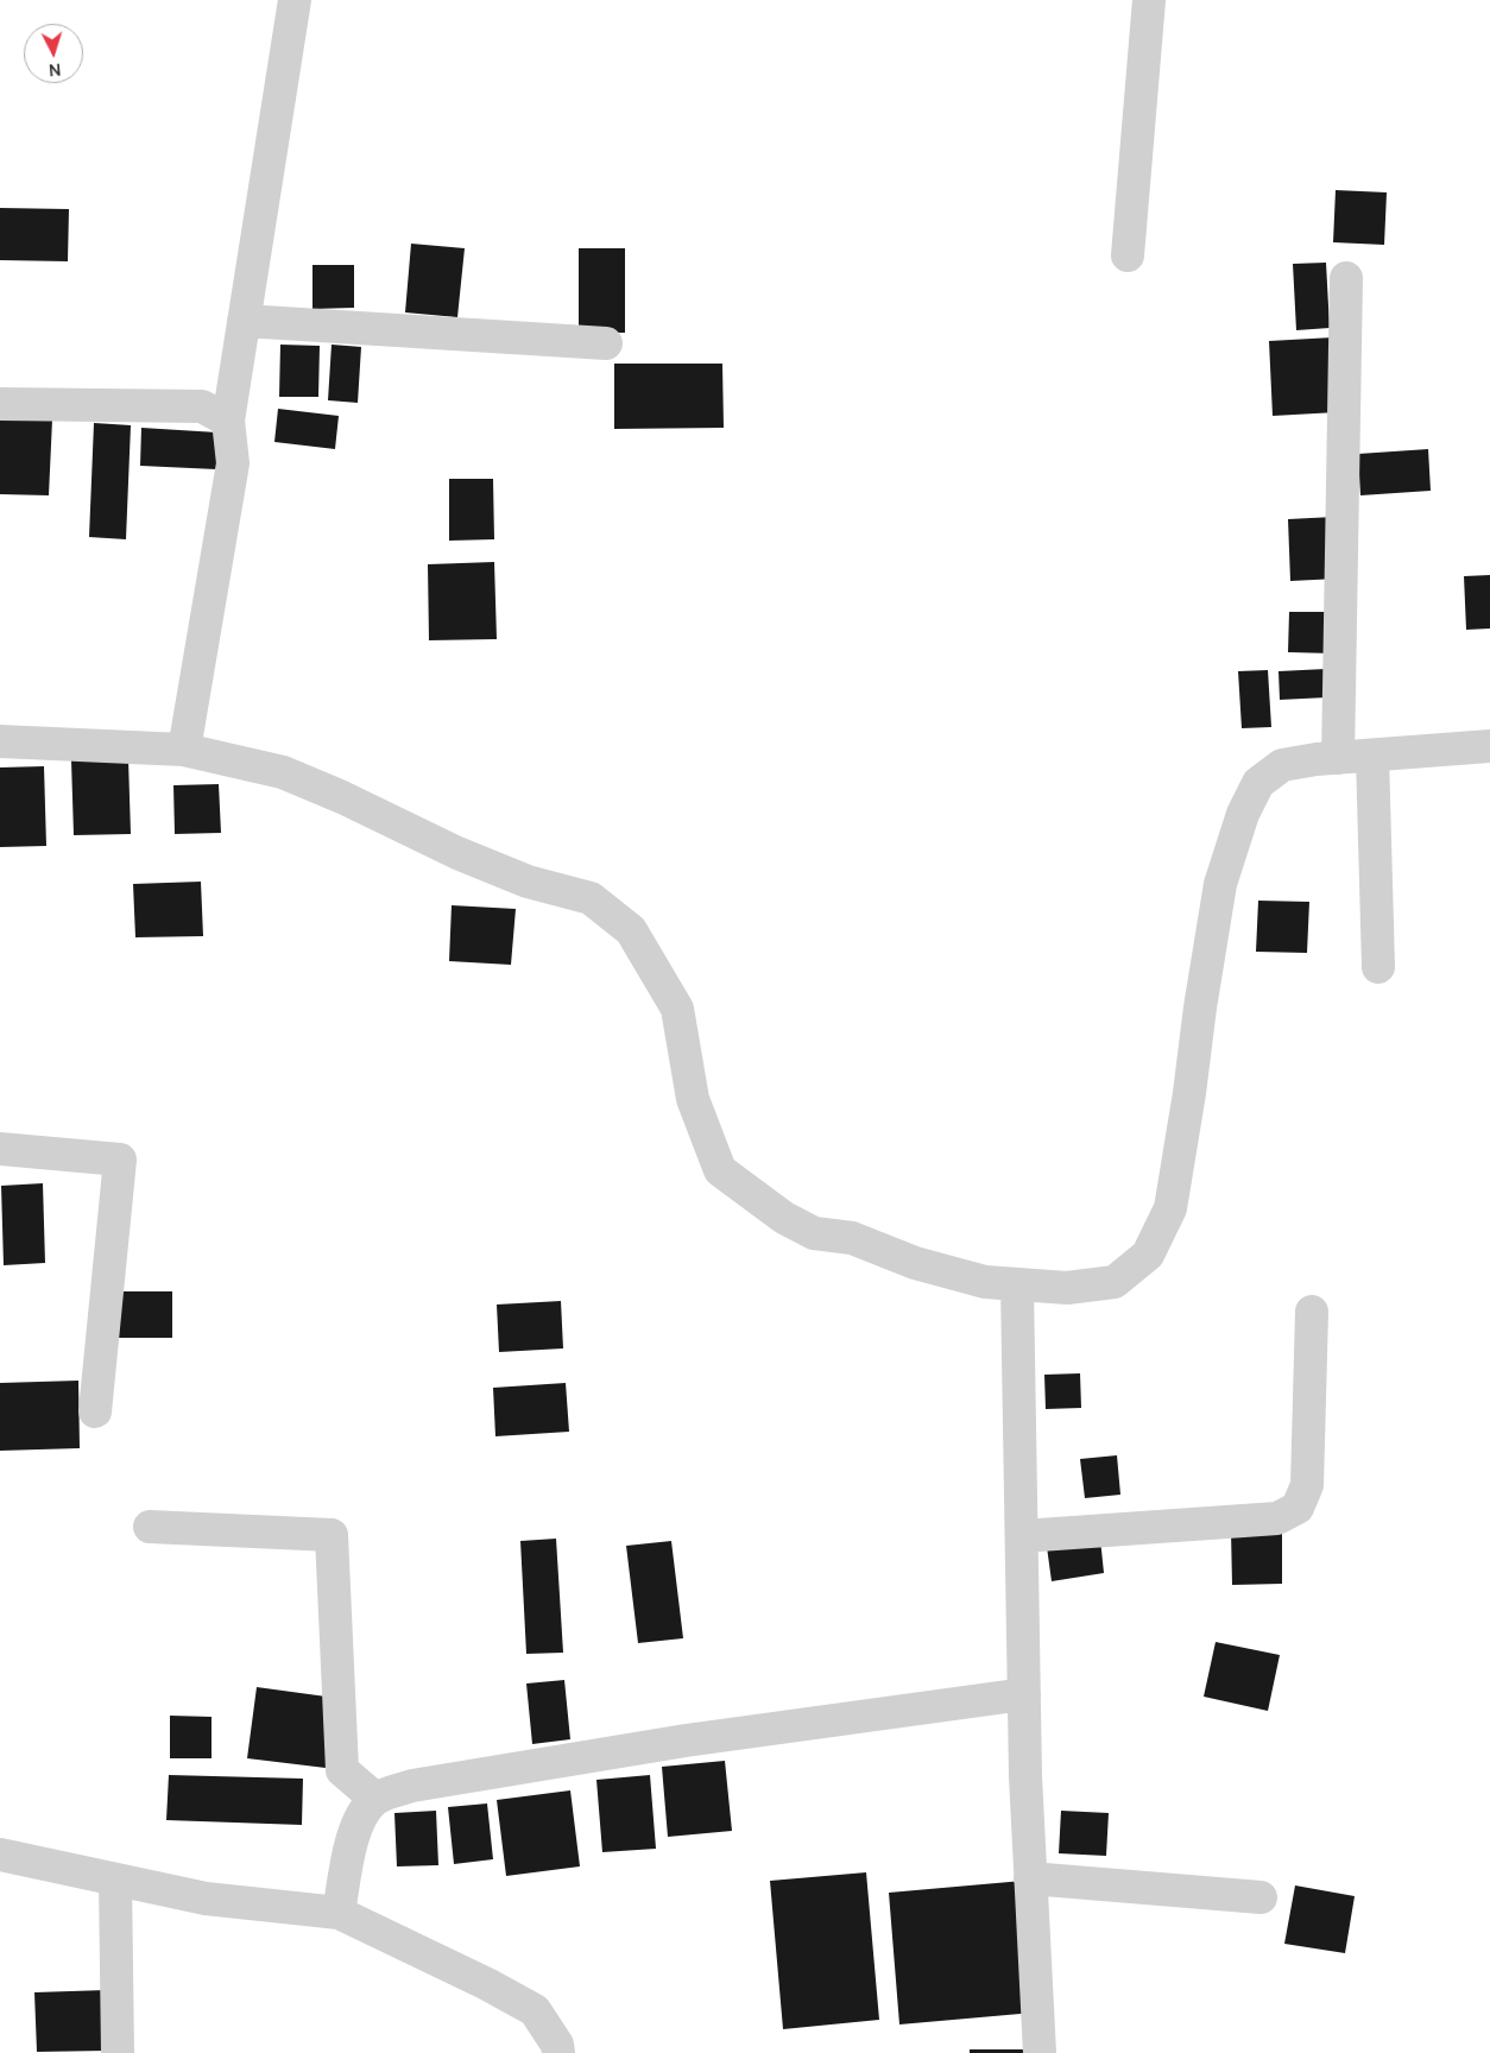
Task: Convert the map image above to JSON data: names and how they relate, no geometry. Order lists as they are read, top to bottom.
{
  "north": "bottom"
}
